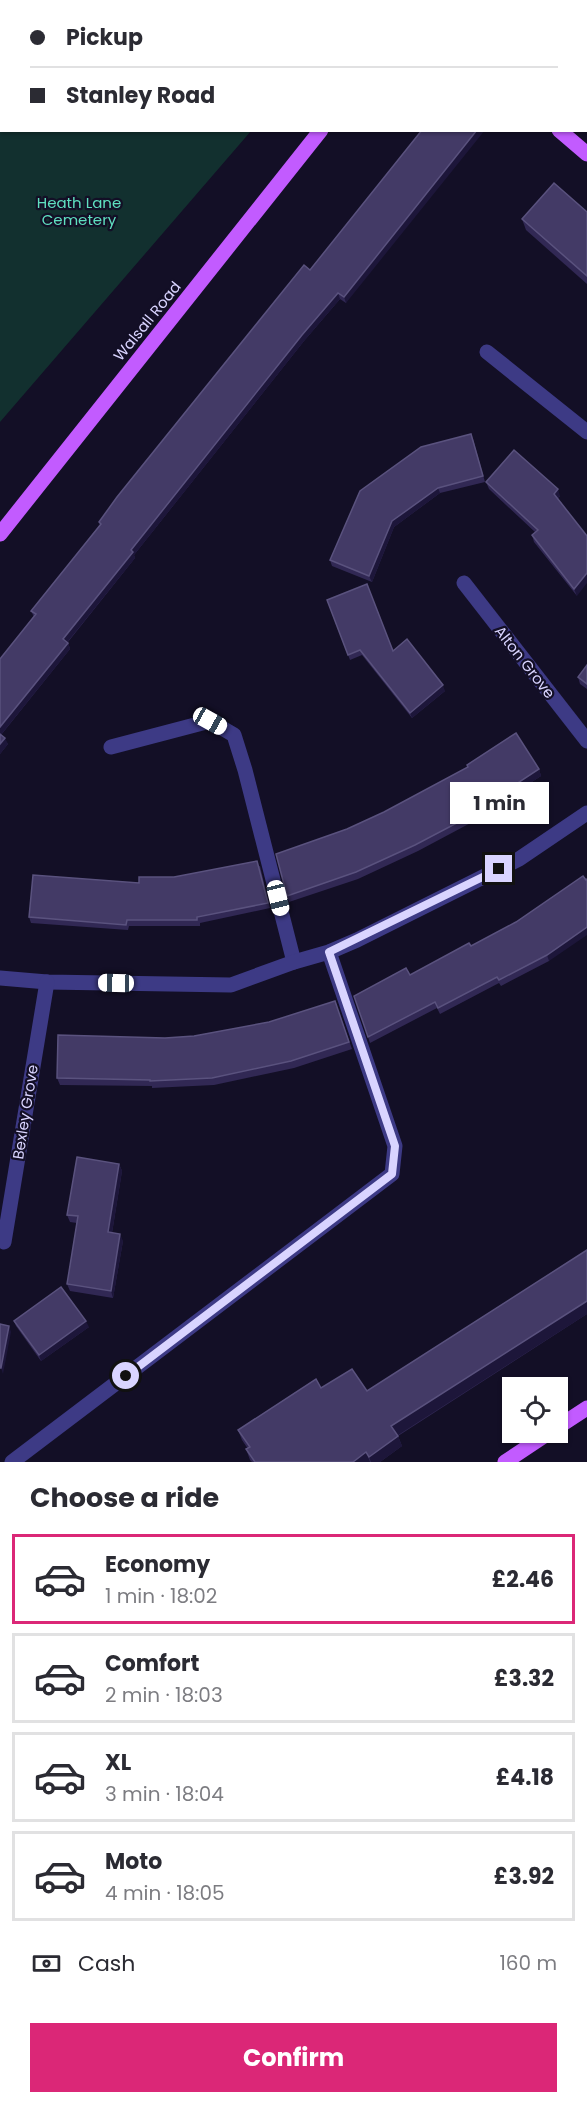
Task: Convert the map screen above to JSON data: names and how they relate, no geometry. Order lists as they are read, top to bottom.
{
  "streets": {
    "main road": ["Walsall Road"],
    "street": ["Alton Grove", "Bexley Grove"]
  },
  "parks": ["Heath Lane Cemetery"],
  "page": {
    "banner": ["Pickup", "Stanley Road"],
    "bubble": "1 min",
    "heading": "Choose a ride",
    "list": [
      {
        "name": "Economy",
        "note": "1 min · 18:02",
        "value": "£2.46"
      },
      {
        "name": "Comfort",
        "note": "2 min · 18:03",
        "value": "£3.32"
      },
      {
        "name": "XL",
        "note": "3 min · 18:04",
        "value": "£4.18"
      },
      {
        "name": "Moto",
        "note": "4 min · 18:05",
        "value": "£3.92"
      }
    ],
    "pay": ["Cash", "160 m"],
    "buttons": "Confirm"
  }
}
